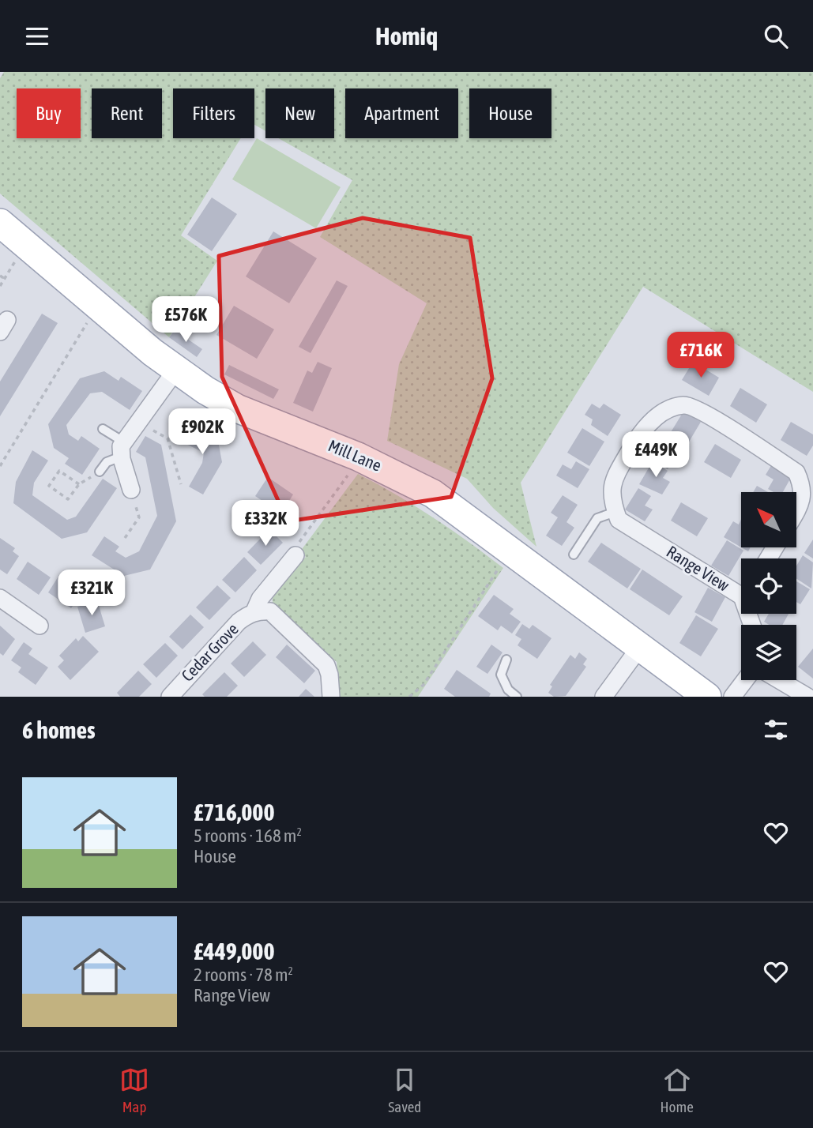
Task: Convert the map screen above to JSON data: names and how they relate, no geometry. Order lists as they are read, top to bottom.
{
  "streets": {
    "main road": ["Mill Lane"],
    "street": ["Range View", "Cedar Grove"]
  },
  "north": "top left",
  "page": {
    "header": "Homiq",
    "chip": [
      "Buy",
      "Rent",
      "Filters",
      "New",
      "Apartment",
      "House"
    ],
    "price": [
      "£576K",
      "£716K",
      "£902K",
      "£449K",
      "£332K",
      "£321K"
    ],
    "heading": "6 homes",
    "list": [
      {
        "name": "£716,000",
        "note": "5 rooms · 168 m² · House"
      },
      {
        "name": "£449,000",
        "note": "2 rooms · 78 m² · Range View"
      }
    ],
    "tabs": ["Map", "Saved", "Home"]
  }
}
